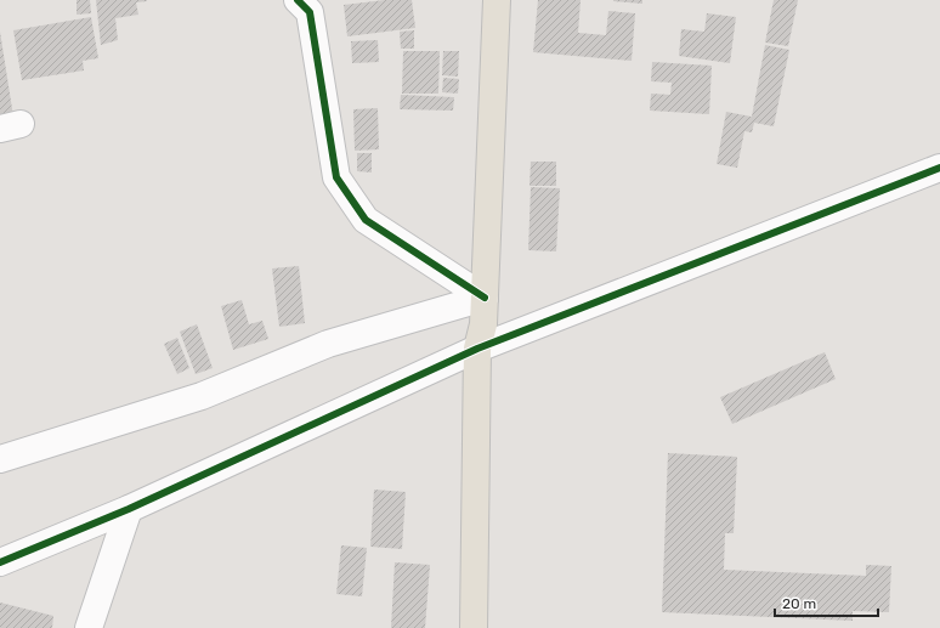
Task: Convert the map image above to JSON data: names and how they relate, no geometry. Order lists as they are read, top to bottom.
{
  "scale_bar": "20 m"
}
